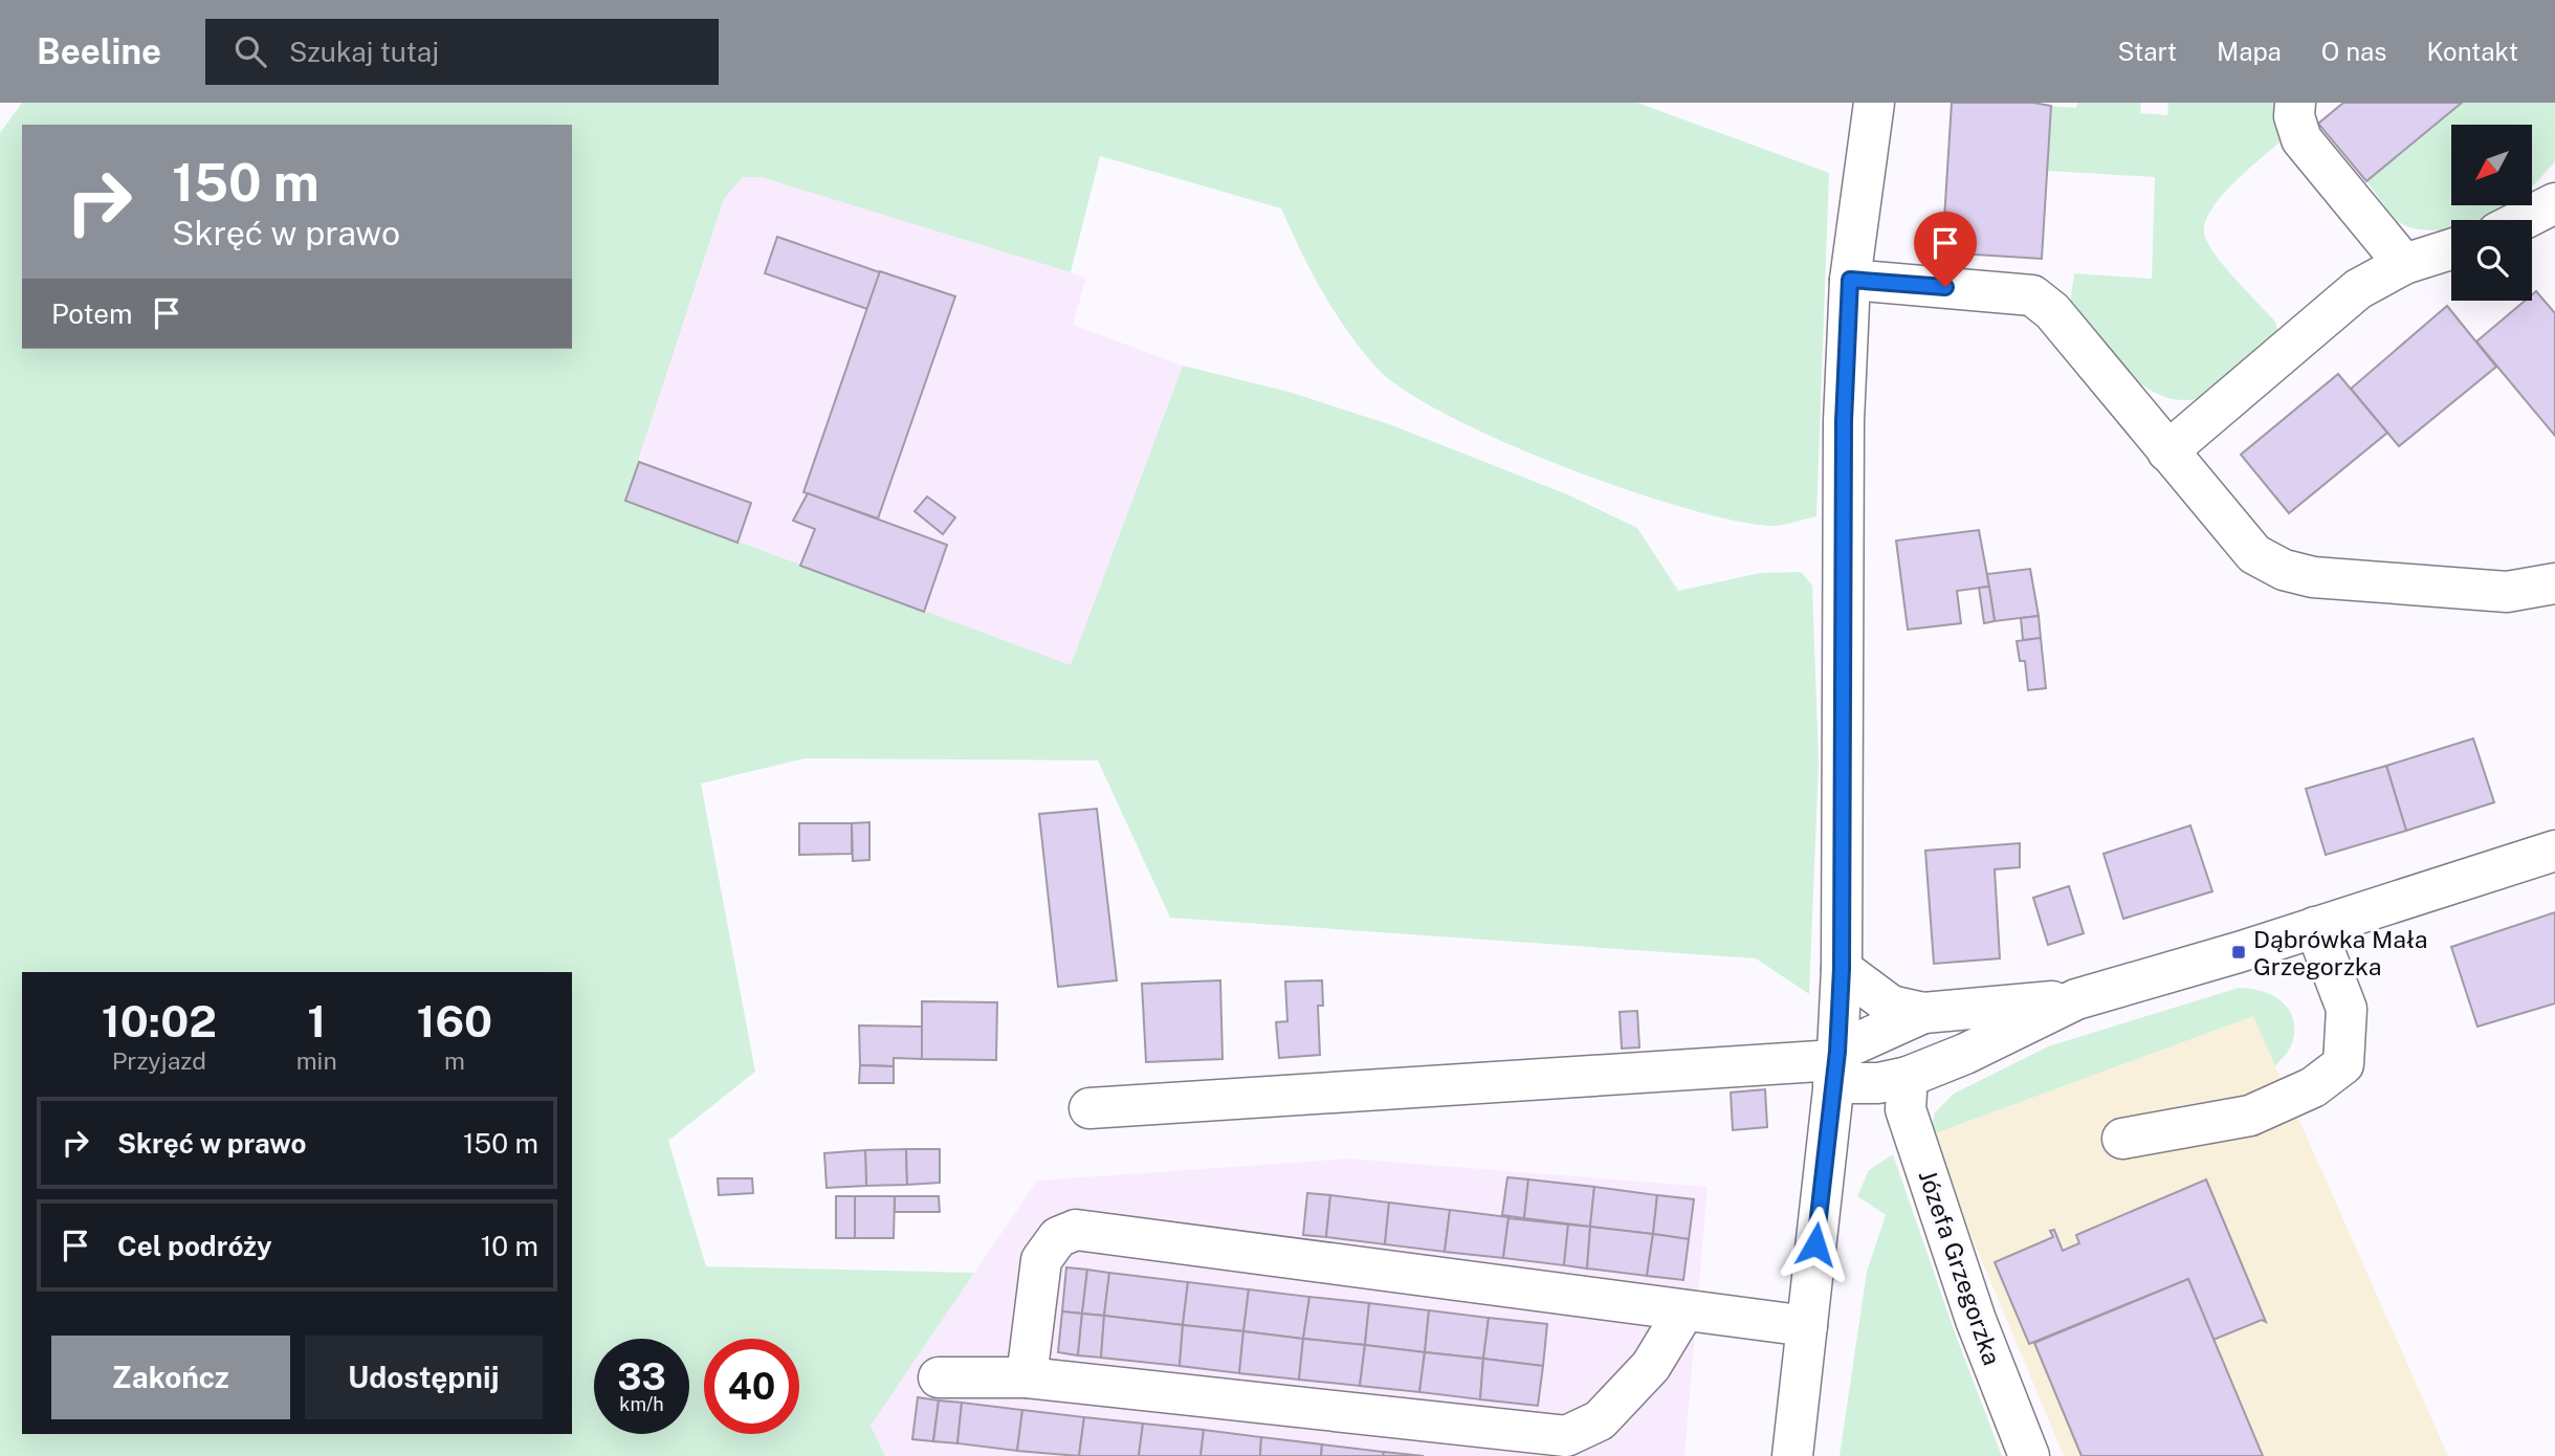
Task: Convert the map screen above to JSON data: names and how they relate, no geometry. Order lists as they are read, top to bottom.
{
  "streets": {
    "street": ["Józefa Grzegorzka"]
  },
  "places": {
    "transit": ["Dąbrówka Mała Grzegorzka"]
  },
  "north": "bottom left",
  "page": {
    "header": "Beeline",
    "search": "Szukaj tutaj",
    "nav": [
      "Start",
      "Mapa",
      "O nas",
      "Kontakt"
    ],
    "turn": ["150 m", "Skręć w prawo"],
    "then": "Potem",
    "eta": [
      "10:02",
      "Przyjazd",
      "1",
      "min",
      "160",
      "m"
    ],
    "list": [
      {
        "name": "Skręć w prawo",
        "value": "150 m"
      },
      {
        "name": "Cel podróży",
        "value": "10 m"
      }
    ],
    "buttons": ["Zakończ", "Udostępnij"],
    "speed": "33 km/h",
    "limit": "40"
  }
}
